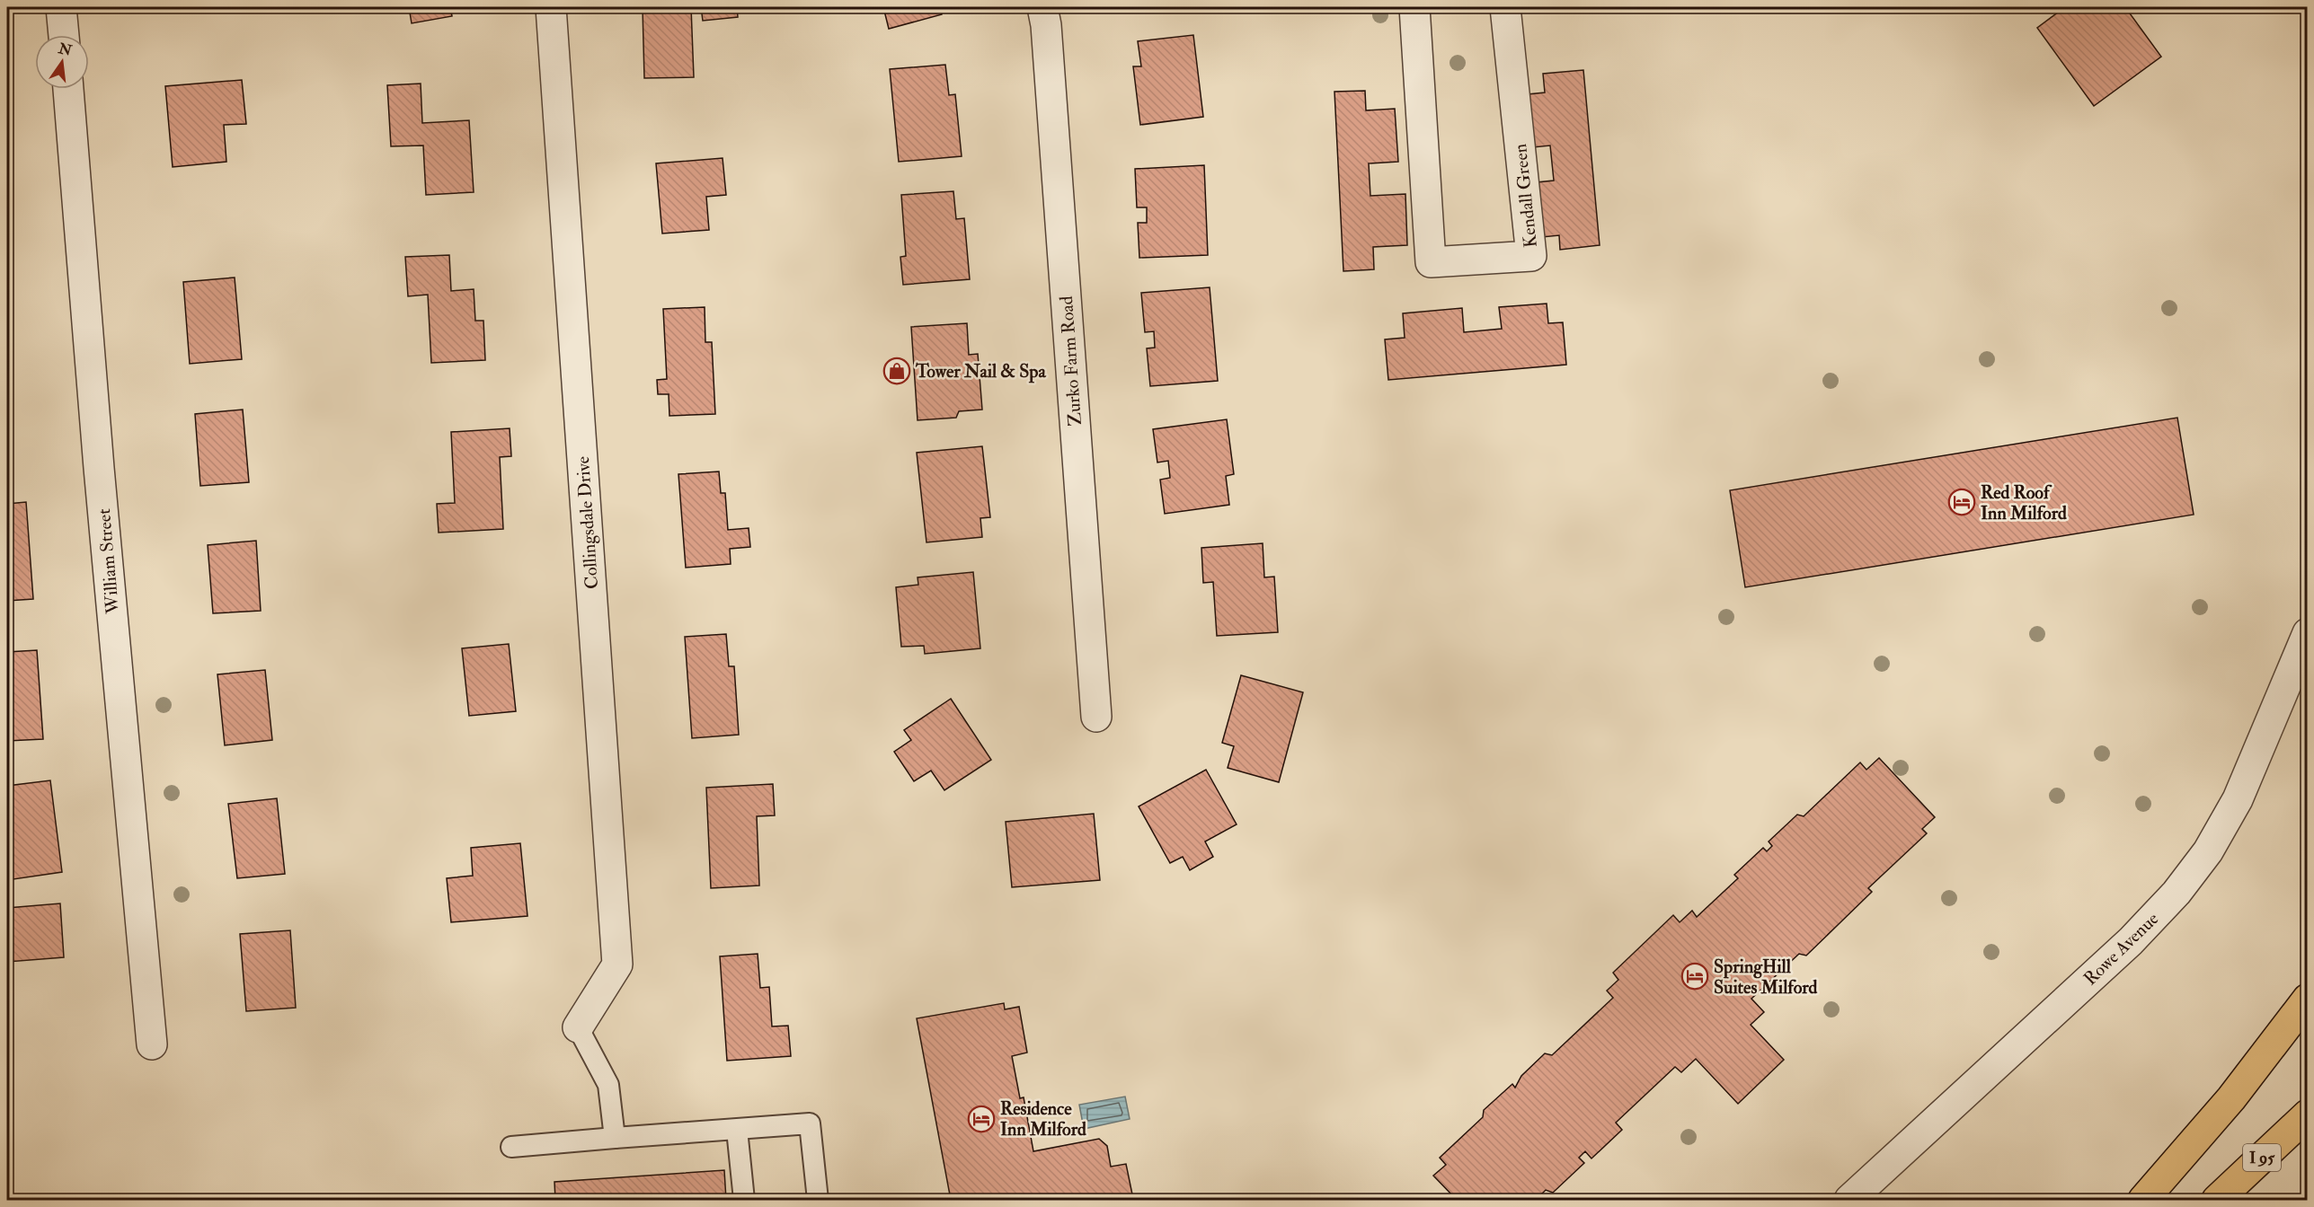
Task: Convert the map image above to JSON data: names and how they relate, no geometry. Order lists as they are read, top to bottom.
{
  "streets": {
    "highway": ["I 95"],
    "street": [
      "Kendall Green",
      "Zurko Farm Road",
      "Collingsdale Drive",
      "William Street",
      "Rowe Avenue"
    ]
  },
  "places": {
    "shop": ["Tower Nail & Spa"],
    "hotel": ["Red Roof Inn Milford", "SpringHill Suites Milford", "Residence Inn Milford"]
  },
  "north": "top"
}
